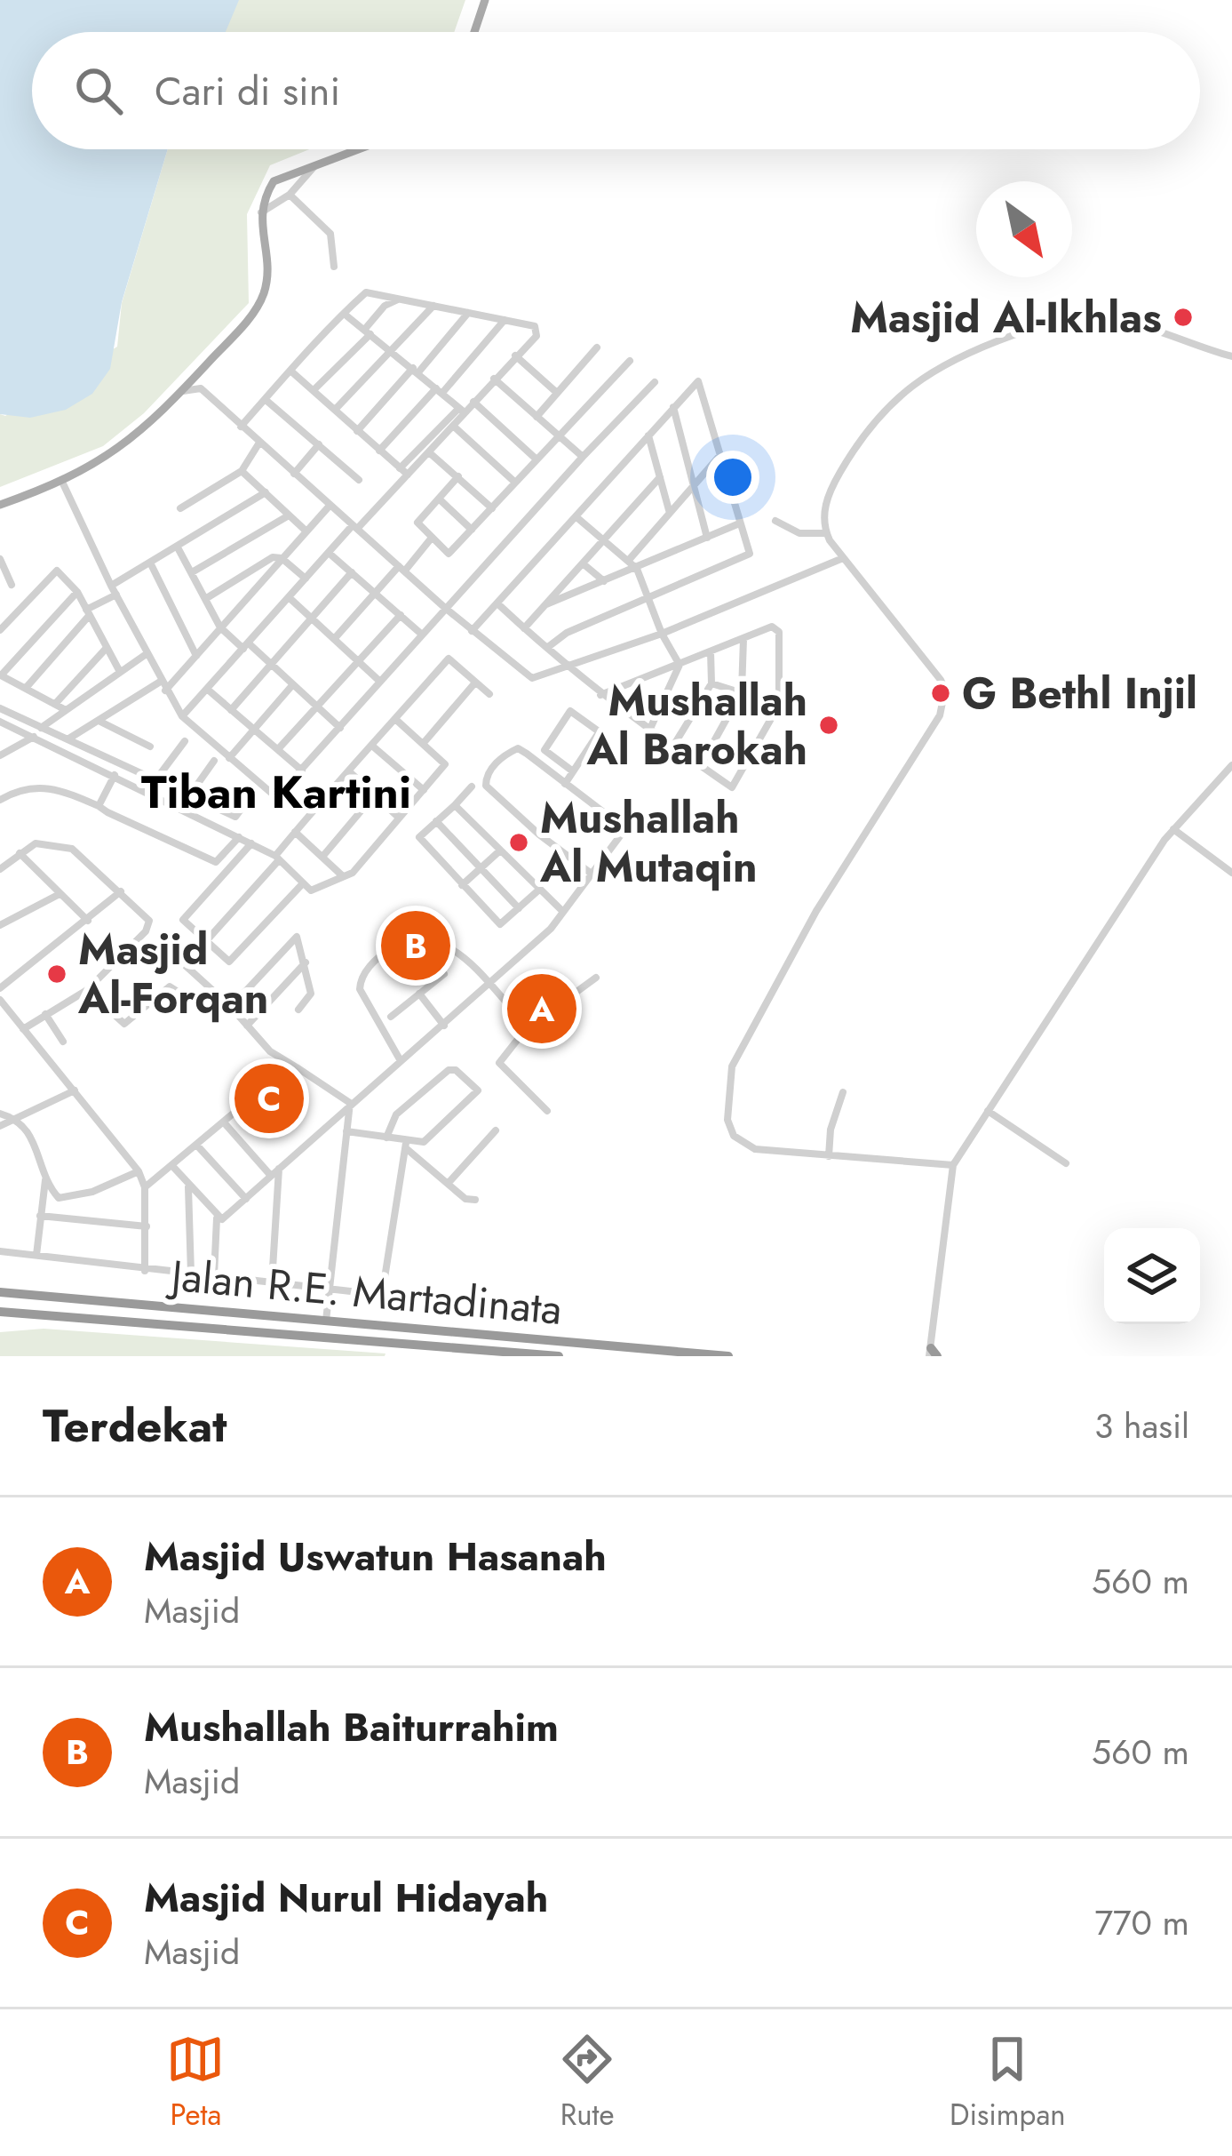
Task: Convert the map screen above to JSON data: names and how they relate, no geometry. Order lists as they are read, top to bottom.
{
  "streets": {
    "highway": ["Jalan R.E. Martadinata"]
  },
  "districts": ["Tiban Kartini"],
  "places": [
    "Masjid Al-Ikhlas",
    "G Bethl Injil",
    "Mushallah Al Barokah",
    "Mushallah Al Mutaqin",
    "Masjid Al-Forqan"
  ],
  "north": "bottom right",
  "page": {
    "search": "Cari di sini",
    "pins": ["B", "A", "C"],
    "heading": ["Terdekat", "3 hasil"],
    "list": [
      {
        "mark": "A",
        "name": "Masjid Uswatun Hasanah",
        "note": "Masjid",
        "value": "560 m"
      },
      {
        "mark": "B",
        "name": "Mushallah Baiturrahim",
        "note": "Masjid",
        "value": "560 m"
      },
      {
        "mark": "C",
        "name": "Masjid Nurul Hidayah",
        "note": "Masjid",
        "value": "770 m"
      }
    ],
    "nav": ["Peta", "Rute", "Disimpan"]
  }
}
